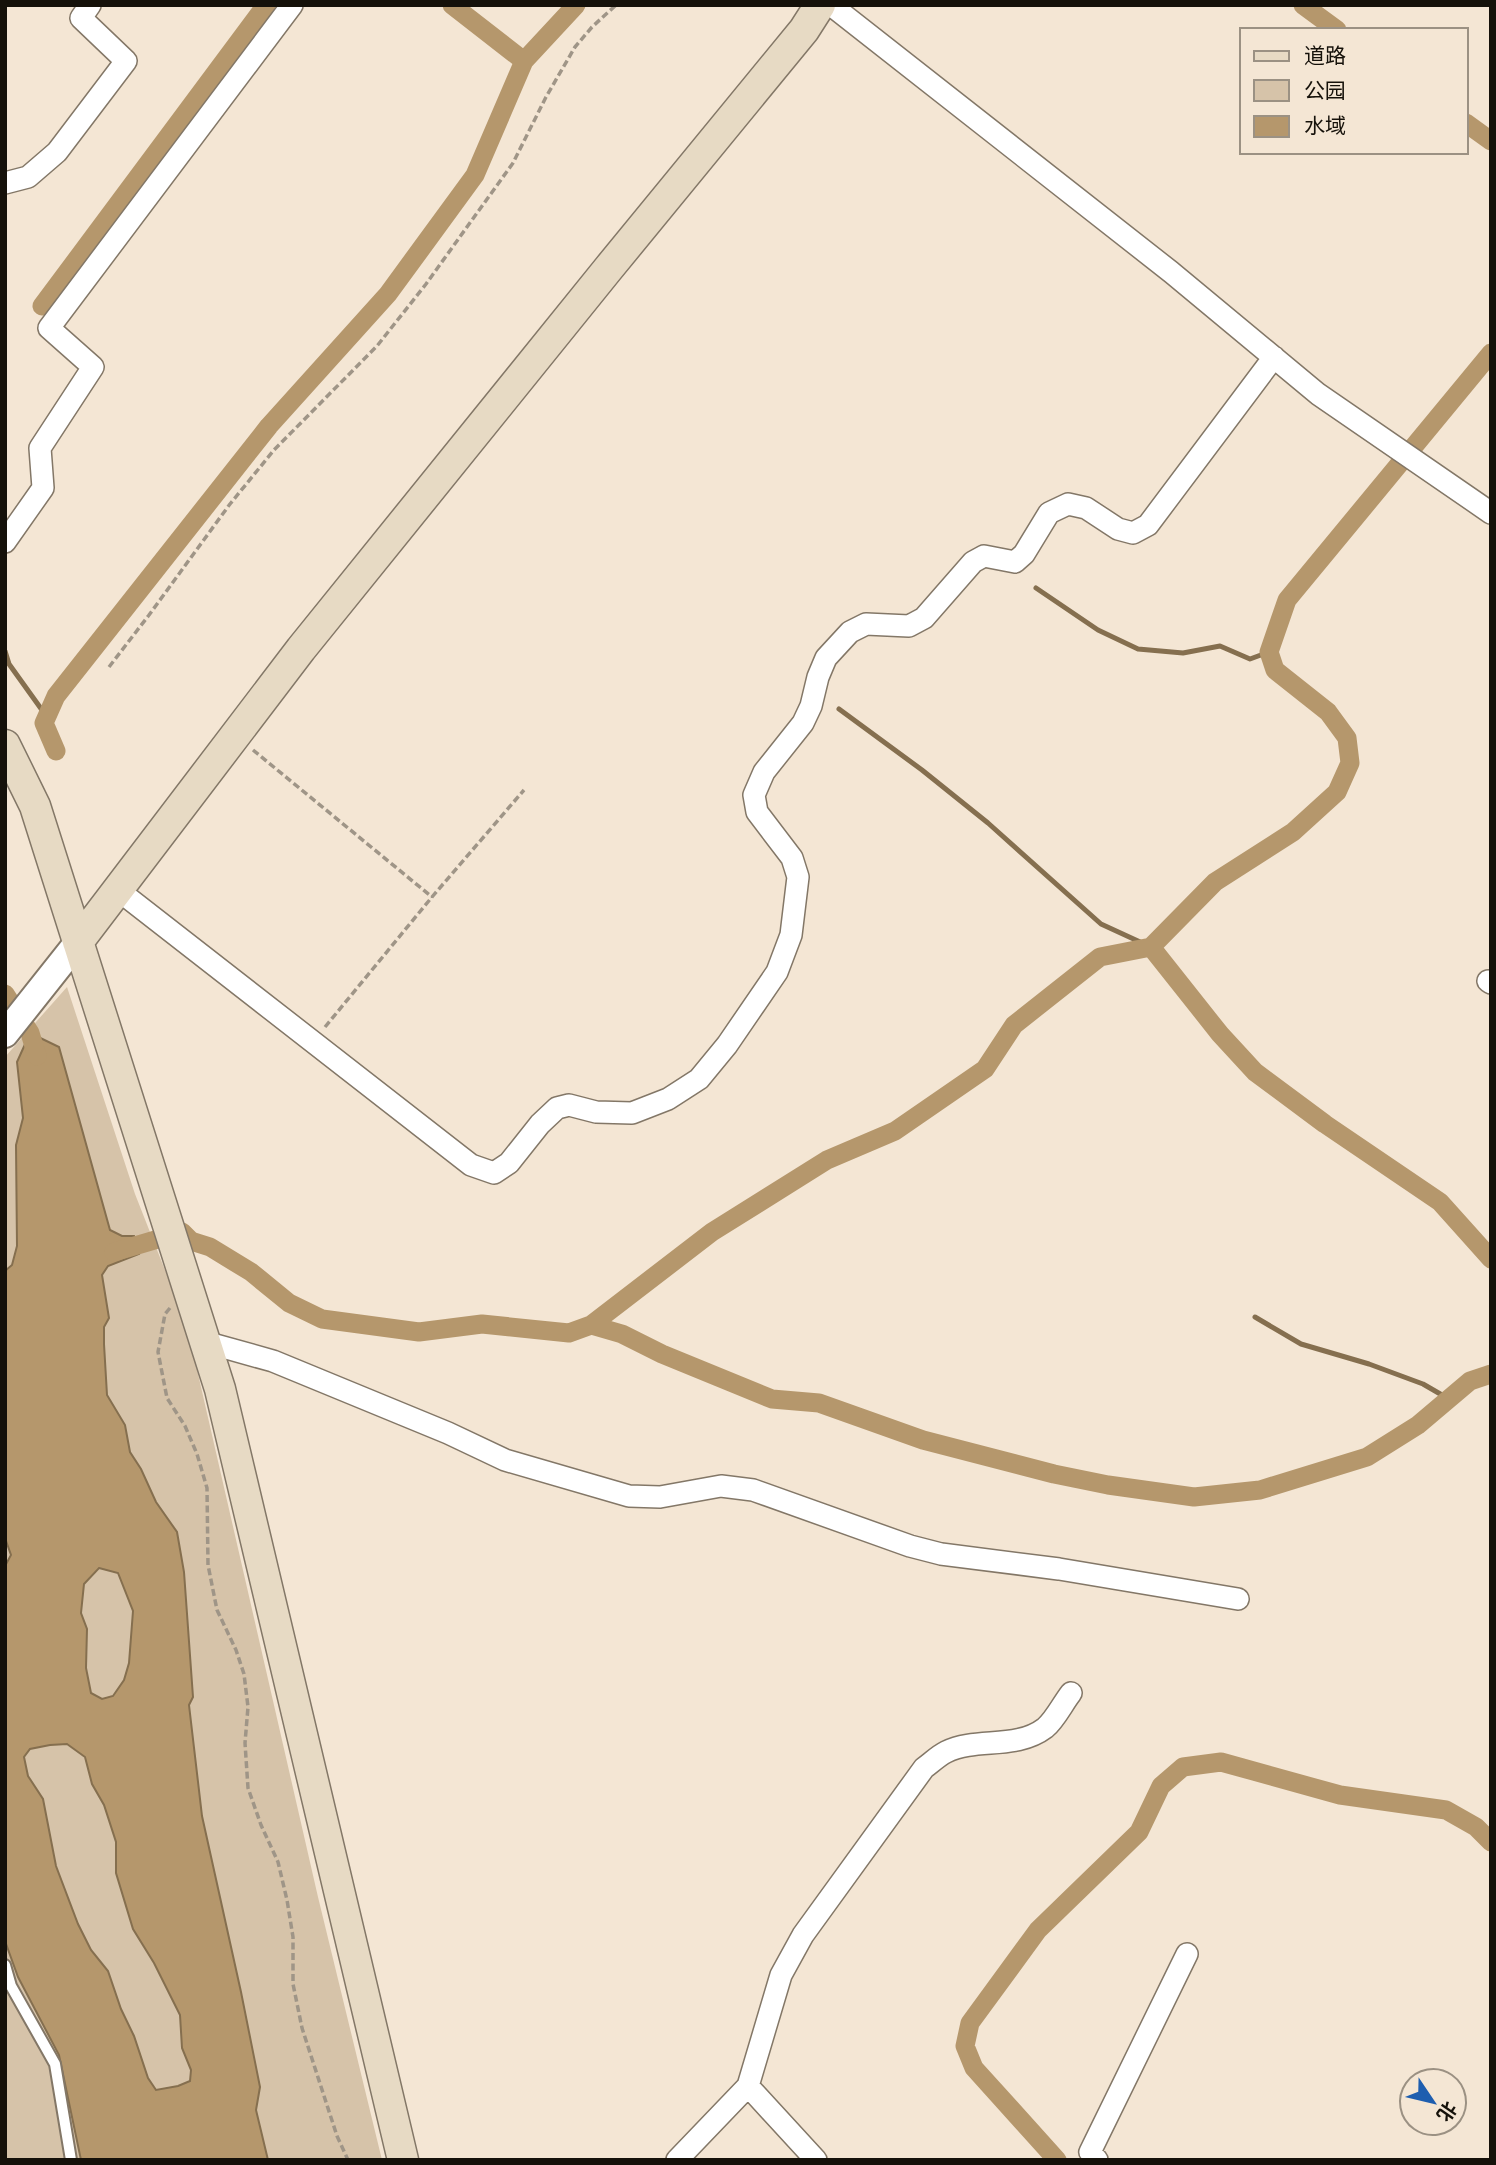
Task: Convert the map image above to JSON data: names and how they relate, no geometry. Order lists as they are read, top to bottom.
{
  "legend": ["道路", "公园", "水域"],
  "north": "bottom right"
}
